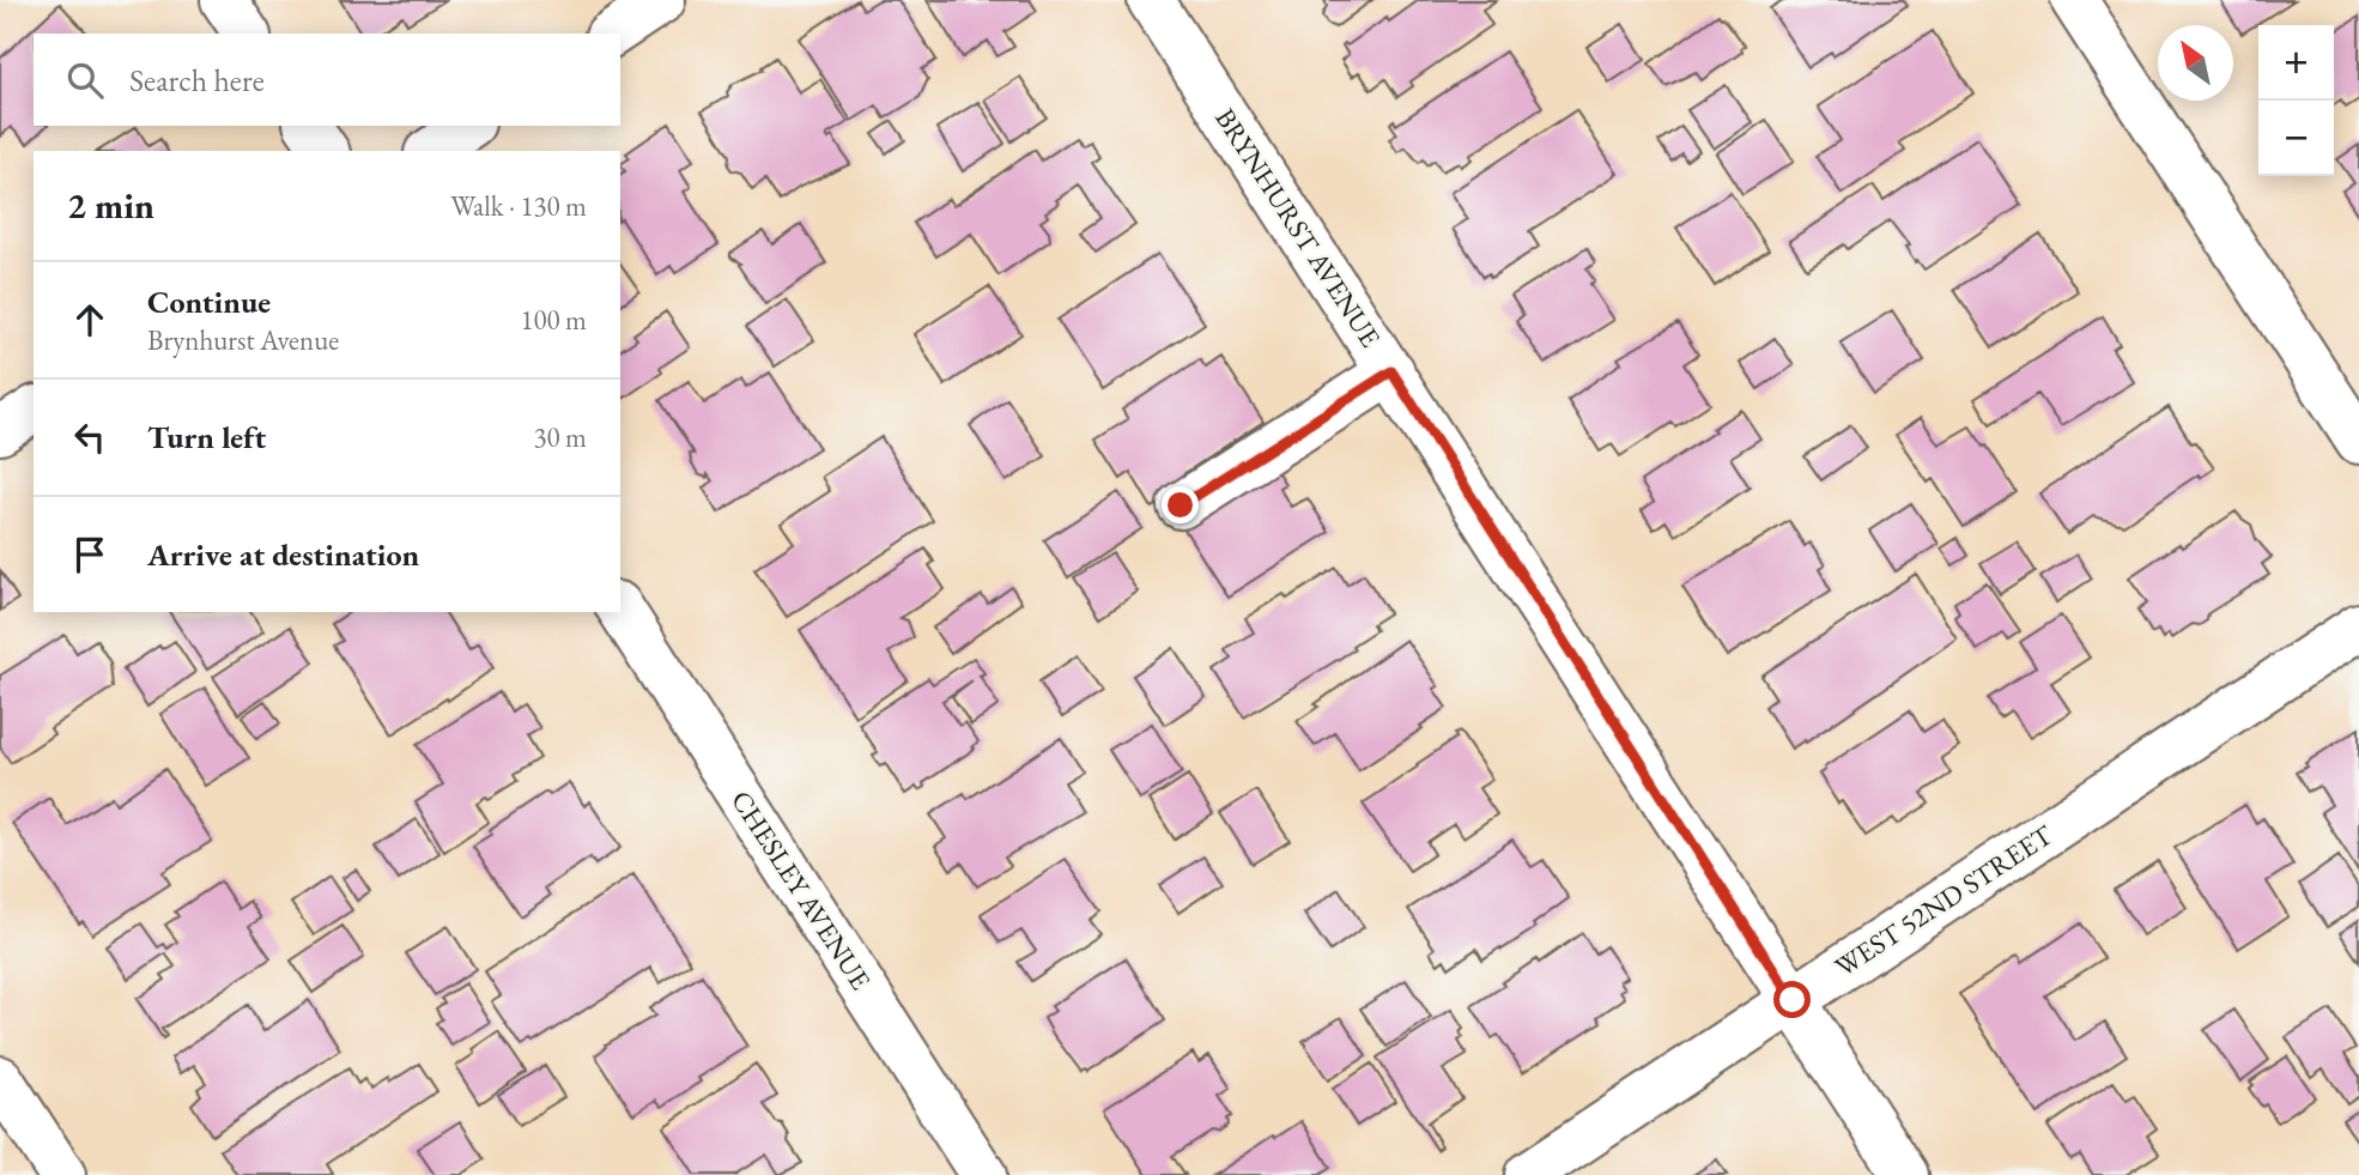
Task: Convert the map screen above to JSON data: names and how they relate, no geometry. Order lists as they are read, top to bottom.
{
  "streets": {
    "street": ["BRYNHURST AVENUE", "CHESLEY AVENUE", "WEST 52ND STREET"]
  },
  "crossings": [
    ["BRYNHURST AVENUE", "WEST 52ND STREET"]
  ],
  "north": "top left",
  "page": {
    "map_buttons": ["+", "−"],
    "search": "Search here",
    "heading": ["2 min", "Walk · 130 m"],
    "list": [
      ["Continue", "Brynhurst Avenue", "100 m"],
      ["Turn left", "30 m"],
      "Arrive at destination"
    ]
  }
}
